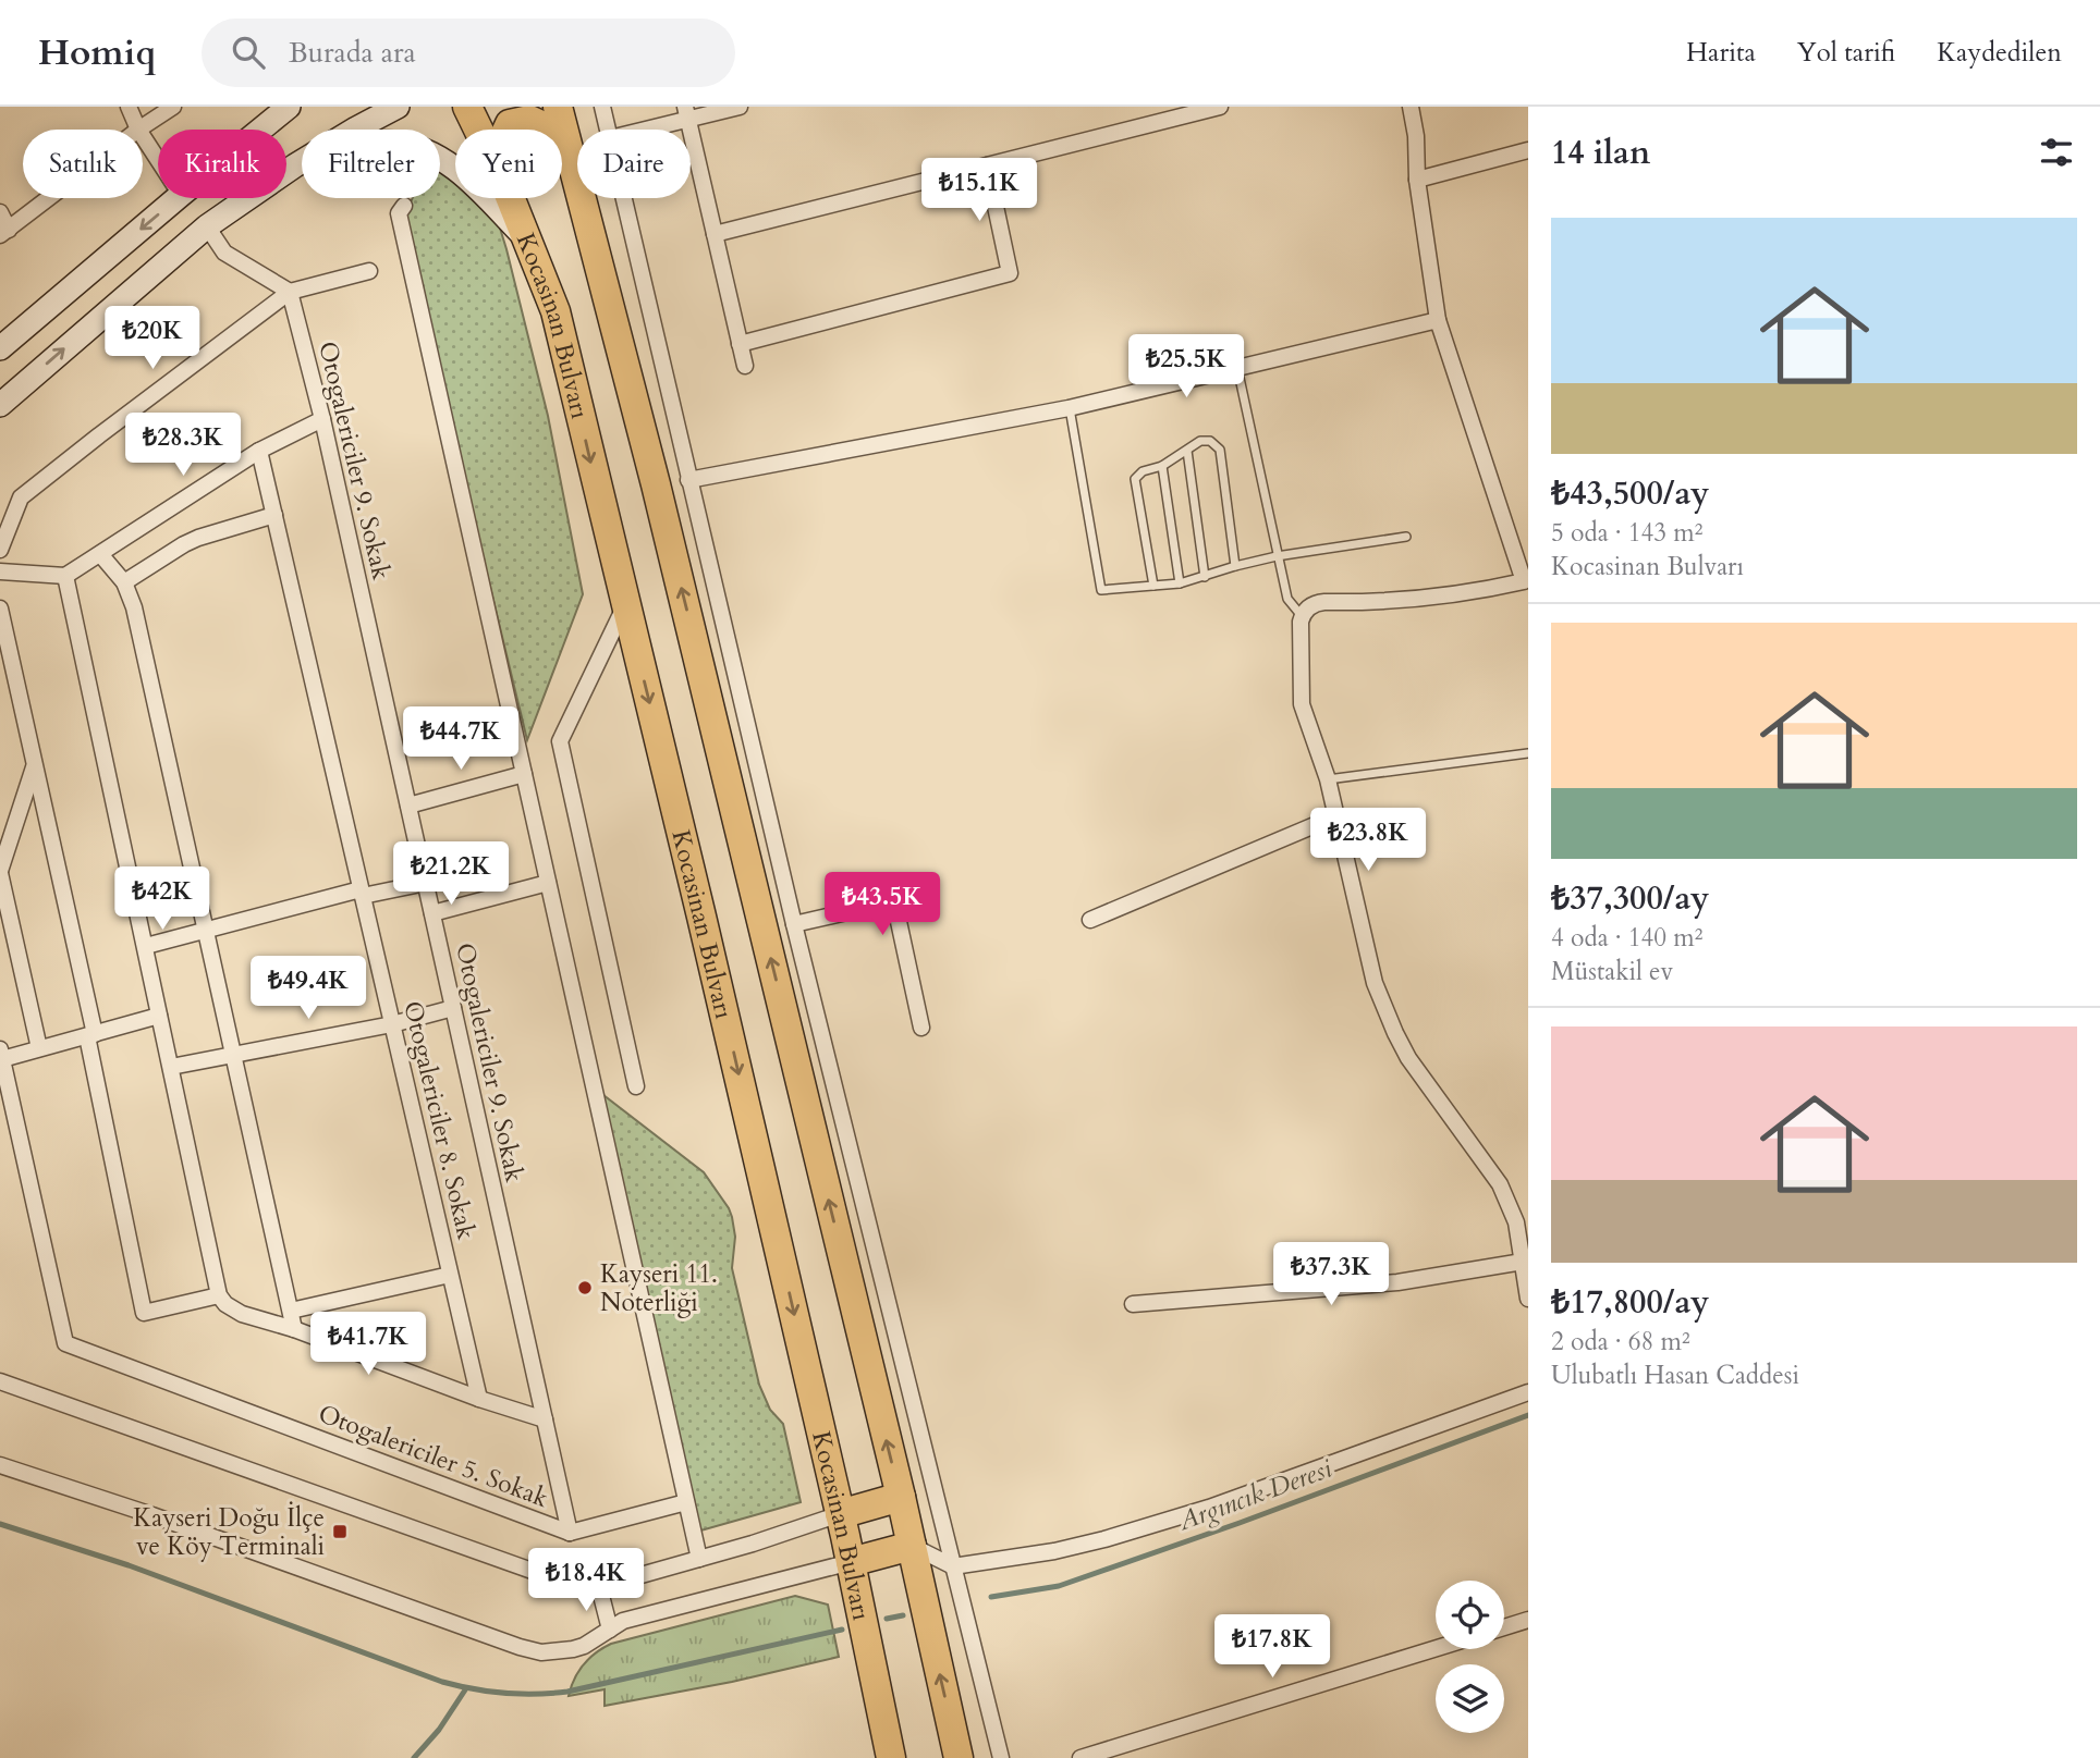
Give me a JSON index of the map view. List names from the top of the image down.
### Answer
{
  "streets": {
    "highway": ["Kocasinan Bulvarı"],
    "street": ["Otogalericiler 9. Sokak", "Otogalericiler 8. Sokak", "Otogalericiler 5. Sokak"]
  },
  "crossings": [
    ["Otogalericiler 9. Sokak", "Otogalericiler 5. Sokak"]
  ],
  "water": ["Argıncık Deresi"],
  "places": {
    "other": ["Kayseri 11. Noterliği"],
    "transit": ["Kayseri Doğu İlçe ve Köy Terminali"]
  },
  "page": {
    "header": "Homiq",
    "search": "Burada ara",
    "nav": ["Harita", "Yol tarifi", "Kaydedilen"],
    "heading": "14 ilan",
    "chip": [
      "Satılık",
      "Kiralık",
      "Filtreler",
      "Yeni",
      "Daire"
    ],
    "price": [
      "₺15.1K",
      "₺20K",
      "₺25.5K",
      "₺28.3K",
      "₺44.7K",
      "₺23.8K",
      "₺21.2K",
      "₺42K",
      "₺43.5K",
      "₺49.4K",
      "₺37.3K",
      "₺41.7K",
      "₺18.4K",
      "₺17.8K"
    ],
    "list": [
      {
        "name": "₺43,500/ay",
        "note": "5 oda · 143 m² · Kocasinan Bulvarı"
      },
      {
        "name": "₺37,300/ay",
        "note": "4 oda · 140 m² · Müstakil ev"
      },
      {
        "name": "₺17,800/ay",
        "note": "2 oda · 68 m² · Ulubatlı Hasan Caddesi"
      }
    ]
  }
}
